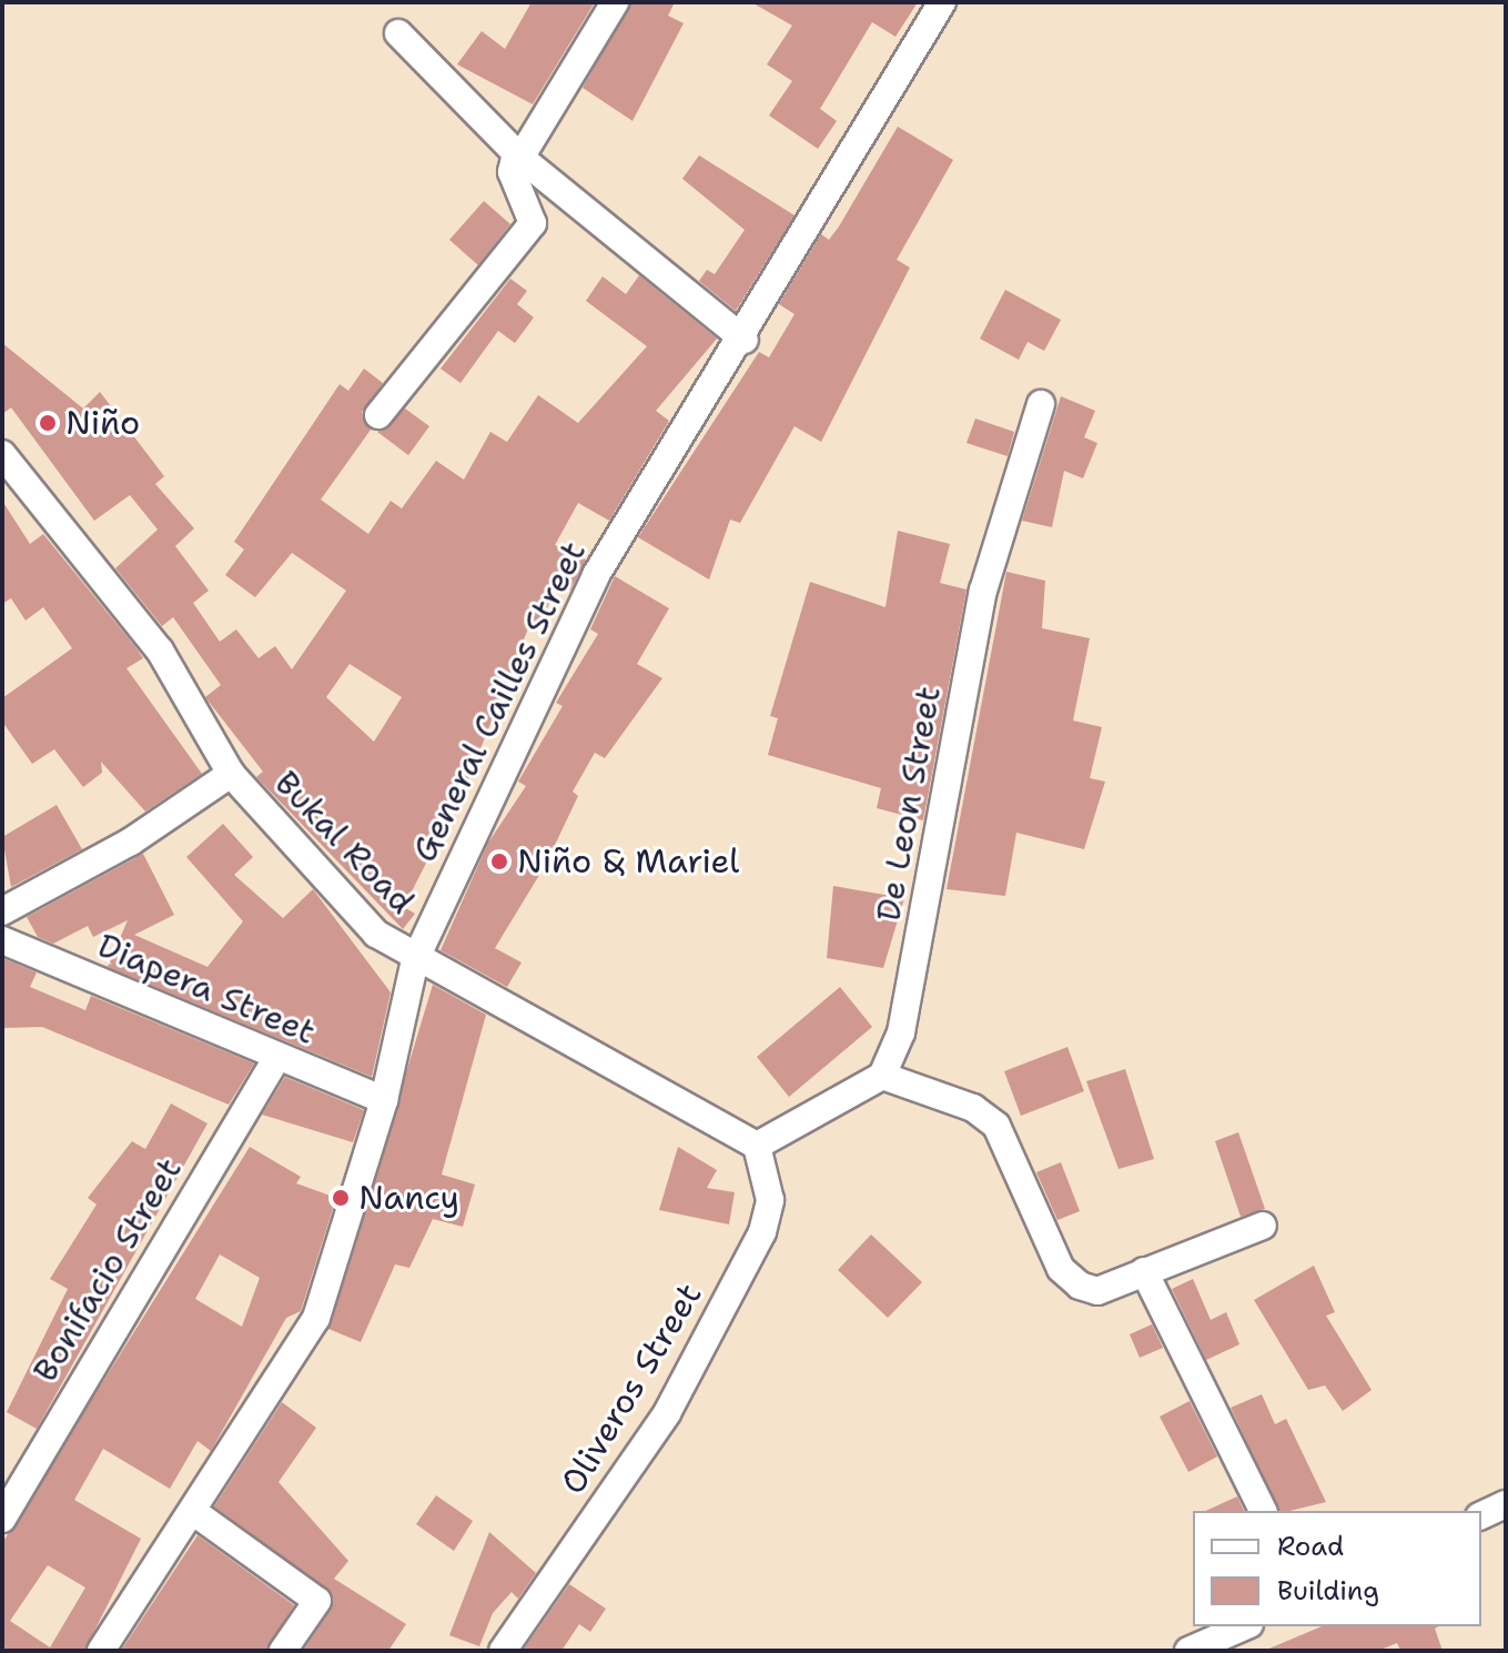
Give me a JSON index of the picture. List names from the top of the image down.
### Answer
{
  "streets": {
    "street": [
      "General Cailles Street",
      "De Leon Street",
      "Bukal Road",
      "Diapera Street",
      "Bonifacio Street",
      "Oliveros Street"
    ]
  },
  "crossings": [
    ["General Cailles Street", "Bukal Road"],
    ["General Cailles Street", "Diapera Street"],
    ["Bukal Road", "Oliveros Street"],
    ["Diapera Street", "Bonifacio Street"]
  ],
  "places": ["Niño", "Niño & Mariel", "Nancy"],
  "legend": ["Road", "Building"]
}
